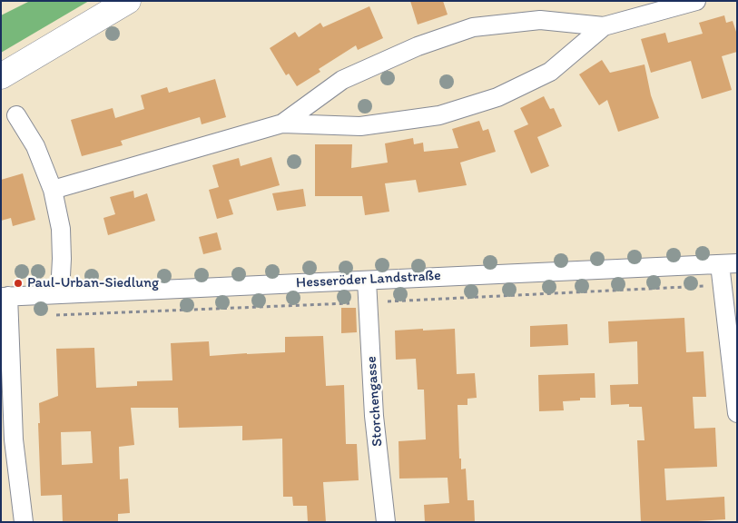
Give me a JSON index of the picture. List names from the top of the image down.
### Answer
{
  "streets": {
    "street": ["Hesseröder Landstraße", "Storchengasse"]
  },
  "crossings": [
    ["Hesseröder Landstraße", "Storchengasse"]
  ],
  "places": ["Paul-Urban-Siedlung"]
}
